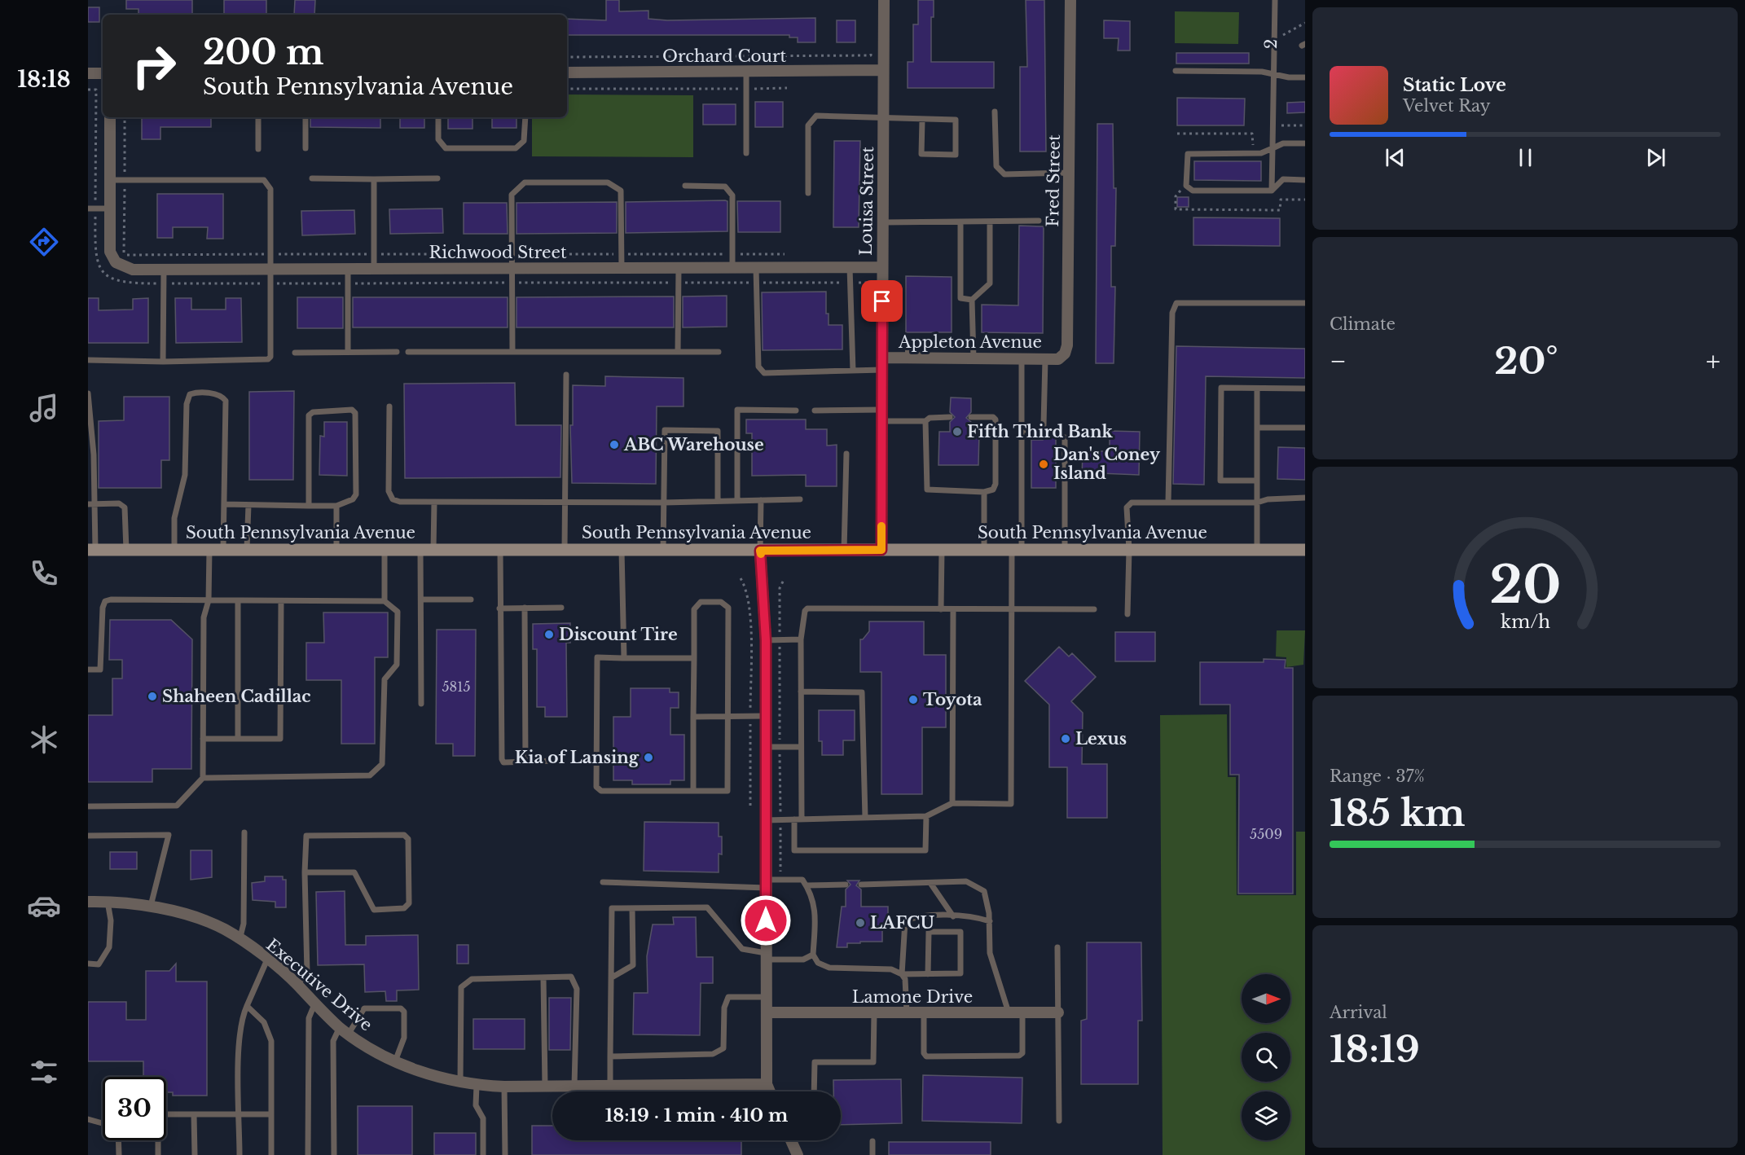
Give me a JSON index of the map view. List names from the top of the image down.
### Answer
{
  "streets": {
    "main road": ["South Pennsylvania Avenue"],
    "street": [
      "Orchard Court",
      "Fred Street",
      "Louisa Street",
      "Richwood Street",
      "Appleton Avenue",
      "Executive Drive",
      "Lamone Drive"
    ],
    "path": ["2"]
  },
  "crossings": [
    ["Orchard Court", "Louisa Street"],
    ["Fred Street", "Appleton Avenue"],
    ["Louisa Street", "Richwood Street"],
    ["Louisa Street", "Appleton Avenue"],
    ["Louisa Street", "South Pennsylvania Avenue"]
  ],
  "places": [
    "Fifth Third Bank",
    "ABC Warehouse",
    "Dan's Coney Island",
    "Discount Tire",
    "Shaheen Cadillac",
    "Toyota",
    "Lexus",
    "Kia of Lansing",
    "LAFCU"
  ],
  "house_numbers": ["5815", "5509"],
  "north": "right",
  "page": {
    "tabs": "18:18",
    "turn": ["200 m", "South Pennsylvania Avenue"],
    "song": ["Static Love", "Velvet Ray"],
    "tile": [
      "Climate",
      ["Range · 37%", "185 km"],
      ["Arrival", "18:19"]
    ],
    "heat": ["−", "20°", "+"],
    "limit": "30",
    "trip": "18:19 · 1 min · 410 m",
    "gauge": ["20", "km/h"]
  }
}
